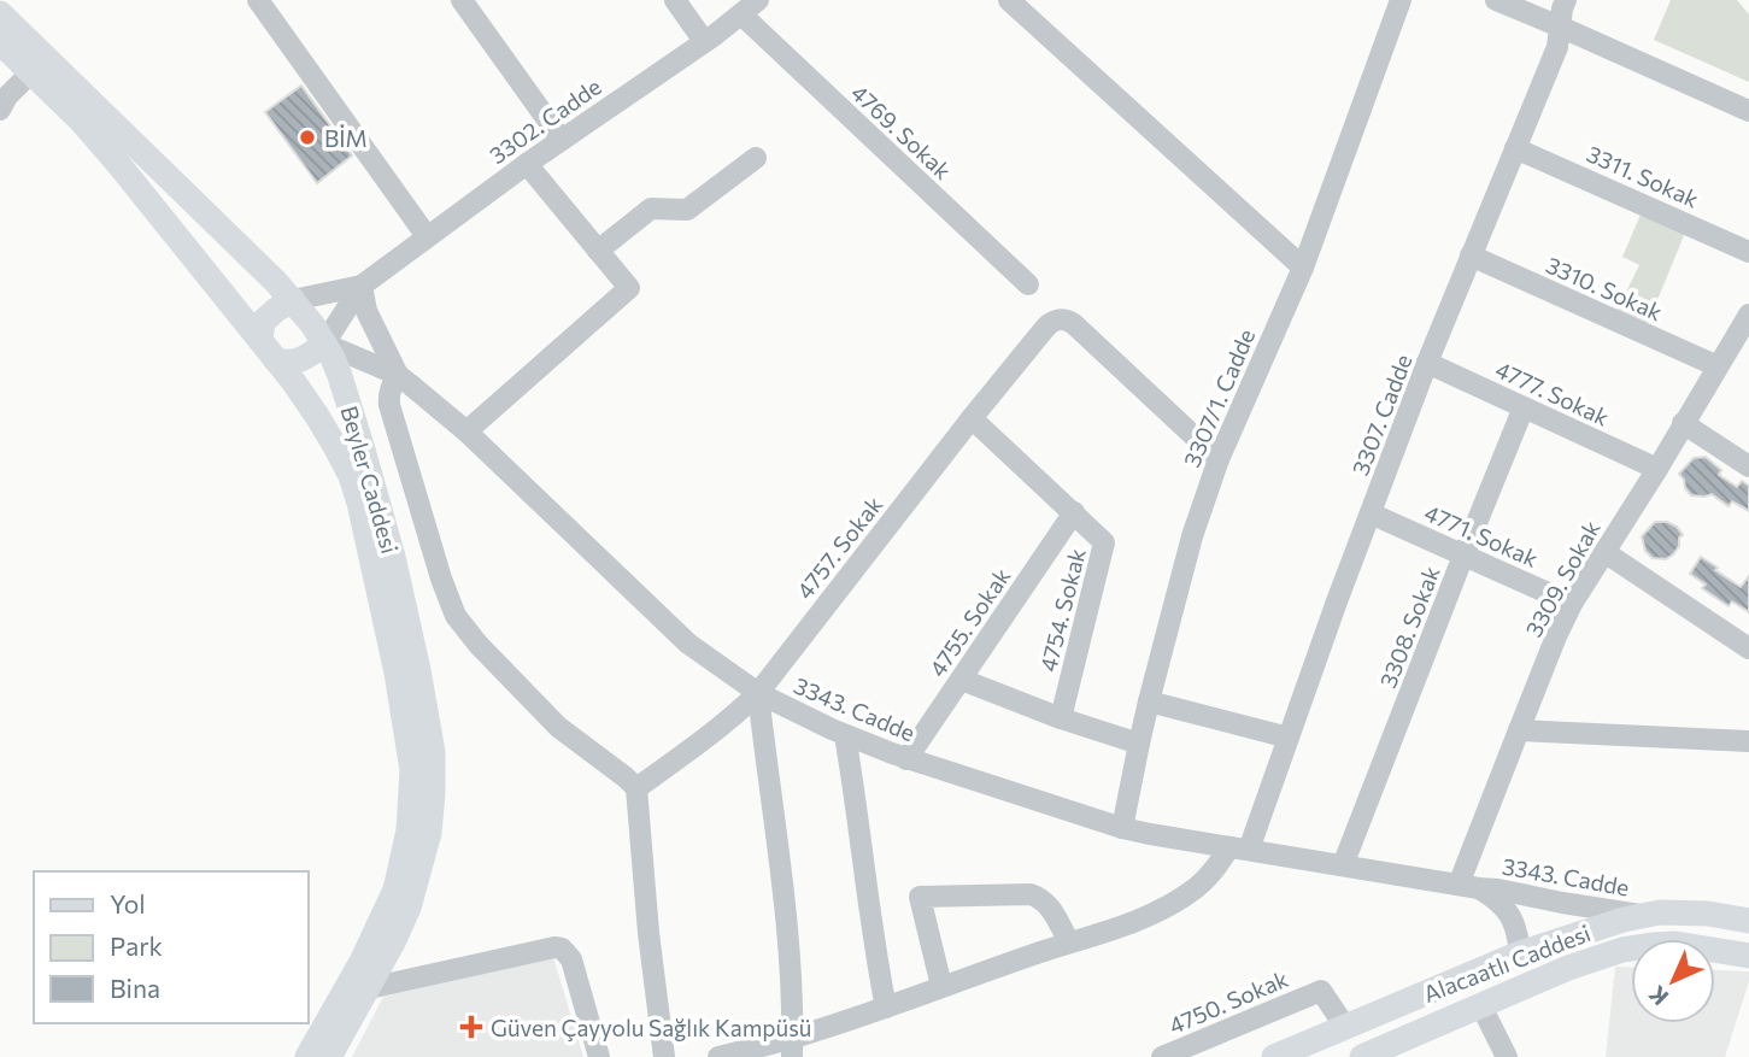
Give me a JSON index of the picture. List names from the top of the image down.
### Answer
{
  "streets": {
    "main road": ["Beyler Caddesi", "Alacaatlı Caddesi"],
    "street": [
      "3302. Cadde",
      "4769. Sokak",
      "3311. Sokak",
      "3310. Sokak",
      "4777. Sokak",
      "3307/1. Cadde",
      "3307. Cadde",
      "4771. Sokak",
      "4757. Sokak",
      "3309. Sokak",
      "4754. Sokak",
      "4755. Sokak",
      "3308. Sokak",
      "3343. Cadde",
      "4750. Sokak"
    ]
  },
  "crossings": [
    ["3302. Cadde", "4769. Sokak"],
    ["3302. Cadde", "Beyler Caddesi"],
    ["3302. Cadde", "3343. Cadde"],
    ["3311. Sokak", "3307. Cadde"],
    ["3310. Sokak", "3307. Cadde"],
    ["3310. Sokak", "3309. Sokak"],
    ["4777. Sokak", "3307. Cadde"],
    ["4777. Sokak", "3309. Sokak"],
    ["4777. Sokak", "3308. Sokak"],
    ["3307/1. Cadde", "4757. Sokak"],
    ["3307/1. Cadde", "3343. Cadde"],
    ["3307. Cadde", "4771. Sokak"],
    ["3307. Cadde", "3343. Cadde"],
    ["Beyler Caddesi", "3343. Cadde"],
    ["4771. Sokak", "3309. Sokak"],
    ["4771. Sokak", "3308. Sokak"],
    ["4757. Sokak", "4754. Sokak"],
    ["4757. Sokak", "3343. Cadde"],
    ["3309. Sokak", "3343. Cadde"],
    ["4754. Sokak", "4755. Sokak"],
    ["4755. Sokak", "3343. Cadde"],
    ["3308. Sokak", "3343. Cadde"],
    ["3343. Cadde", "Alacaatlı Caddesi"],
    ["Alacaatlı Caddesi", "4750. Sokak"]
  ],
  "places": {
    "other": ["BİM"],
    "health": ["Güven Çayyolu Sağlık Kampüsü"]
  },
  "legend": ["Yol", "Park", "Bina"],
  "north": "bottom left"
}
